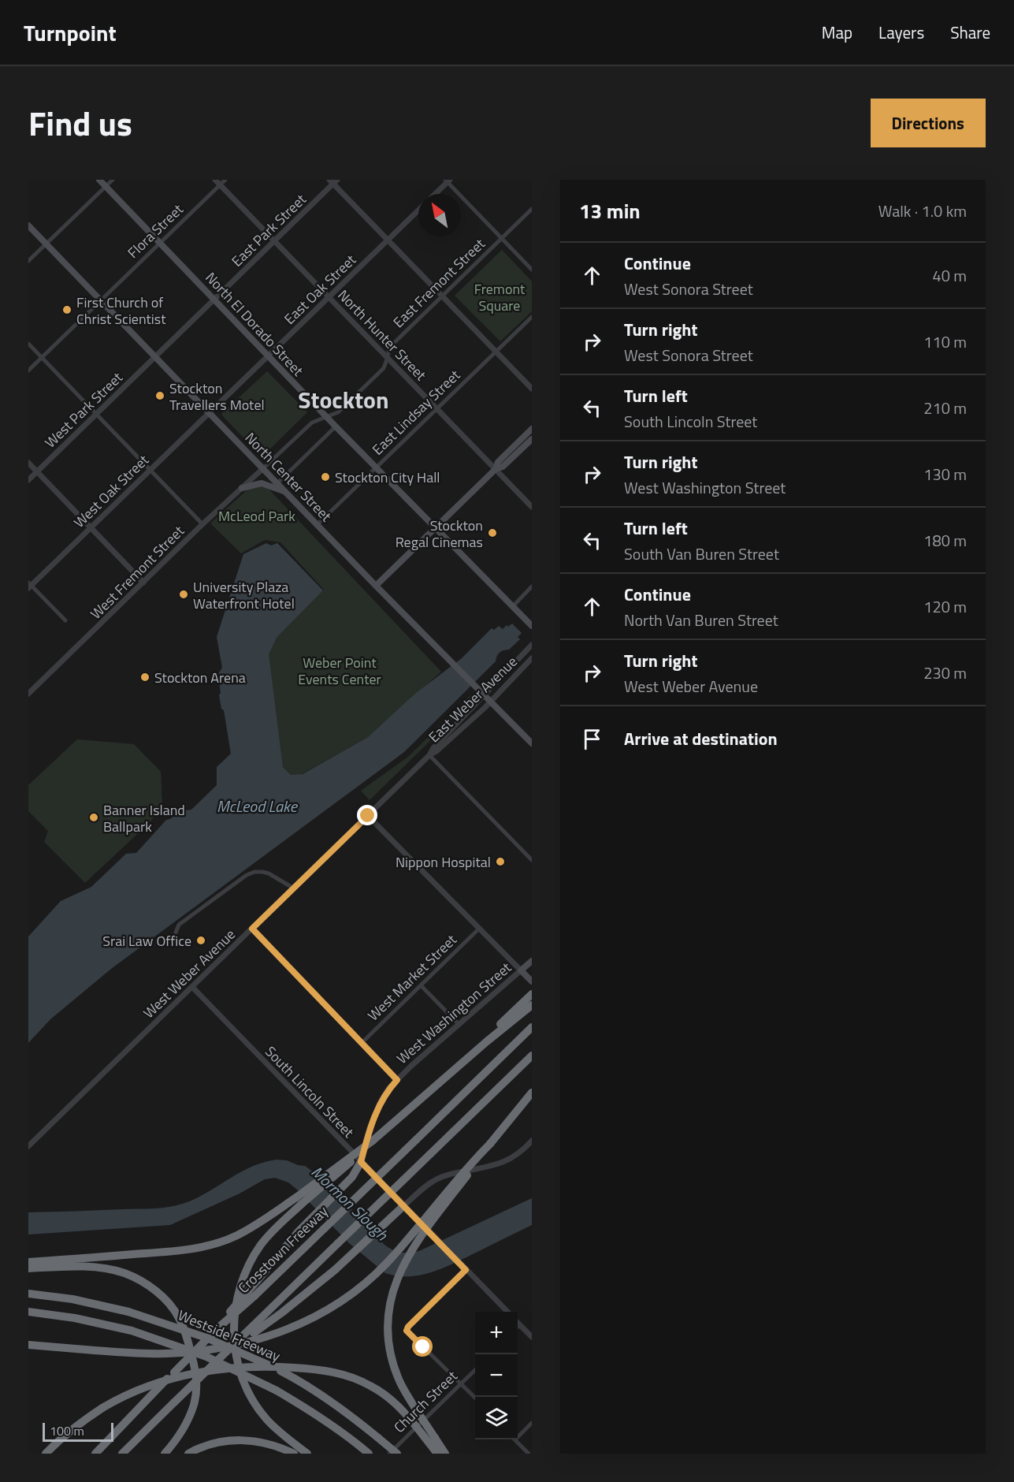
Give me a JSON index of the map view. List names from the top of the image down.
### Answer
{
  "streets": {
    "highway": ["Crosstown Freeway", "Westside Freeway"],
    "main road": ["North El Dorado Street", "North Center Street", "West Washington Street"],
    "street": [
      "East Park Street",
      "Flora Street",
      "East Fremont Street",
      "East Oak Street",
      "North Hunter Street",
      "West Park Street",
      "East Lindsay Street",
      "West Oak Street",
      "West Fremont Street",
      "East Weber Avenue",
      "West Weber Avenue",
      "West Market Street",
      "South Lincoln Street",
      "Church Street"
    ]
  },
  "crossings": [
    ["East Park Street", "North El Dorado Street"],
    ["East Park Street", "North Hunter Street"],
    ["East Park Street", "West Park Street"],
    ["East Park Street", "North Center Street"],
    ["Flora Street", "North El Dorado Street"],
    ["Flora Street", "North Hunter Street"],
    ["Flora Street", "North Center Street"],
    ["East Fremont Street", "North El Dorado Street"],
    ["East Fremont Street", "North Hunter Street"],
    ["East Fremont Street", "North Center Street"],
    ["East Fremont Street", "West Fremont Street"],
    ["East Oak Street", "North El Dorado Street"],
    ["East Oak Street", "North Hunter Street"],
    ["East Oak Street", "North Center Street"],
    ["East Oak Street", "West Oak Street"],
    ["North El Dorado Street", "East Lindsay Street"],
    ["North Hunter Street", "East Lindsay Street"],
    ["West Park Street", "North Center Street"],
    ["East Lindsay Street", "North Center Street"],
    ["North Center Street", "West Oak Street"],
    ["North Center Street", "West Fremont Street"],
    ["North Center Street", "East Weber Avenue"],
    ["North Center Street", "West Weber Avenue"],
    ["East Weber Avenue", "West Weber Avenue"],
    ["West Weber Avenue", "South Lincoln Street"],
    ["West Washington Street", "South Lincoln Street"]
  ],
  "districts": ["Stockton"],
  "water": ["McLeod Lake", "Mormon Slough"],
  "parks": ["Fremont Square", "McLeod Park", "Weber Point Events Center"],
  "places": [
    "First Church of Christ Scientist",
    "Stockton Travellers Motel",
    "Stockton City Hall",
    "Stockton Regal Cinemas",
    "University Plaza Waterfront Hotel",
    "Stockton Arena",
    "Banner Island Ballpark",
    "Nippon Hospital",
    "Srai Law Office"
  ],
  "scale_bar": "100 m",
  "north": "top left",
  "page": {
    "header": "Turnpoint",
    "nav": ["Map", "Layers", "Share"],
    "title": "Find us",
    "buttons": "Directions",
    "heading": ["13 min", "Walk · 1.0 km"],
    "list": [
      ["Continue", "West Sonora Street", "40 m"],
      ["Turn right", "West Sonora Street", "110 m"],
      ["Turn left", "South Lincoln Street", "210 m"],
      ["Turn right", "West Washington Street", "130 m"],
      ["Turn left", "South Van Buren Street", "180 m"],
      ["Continue", "North Van Buren Street", "120 m"],
      ["Turn right", "West Weber Avenue", "230 m"],
      "Arrive at destination"
    ],
    "map_buttons": ["+", "−"],
    "scale": "100 m"
  }
}
